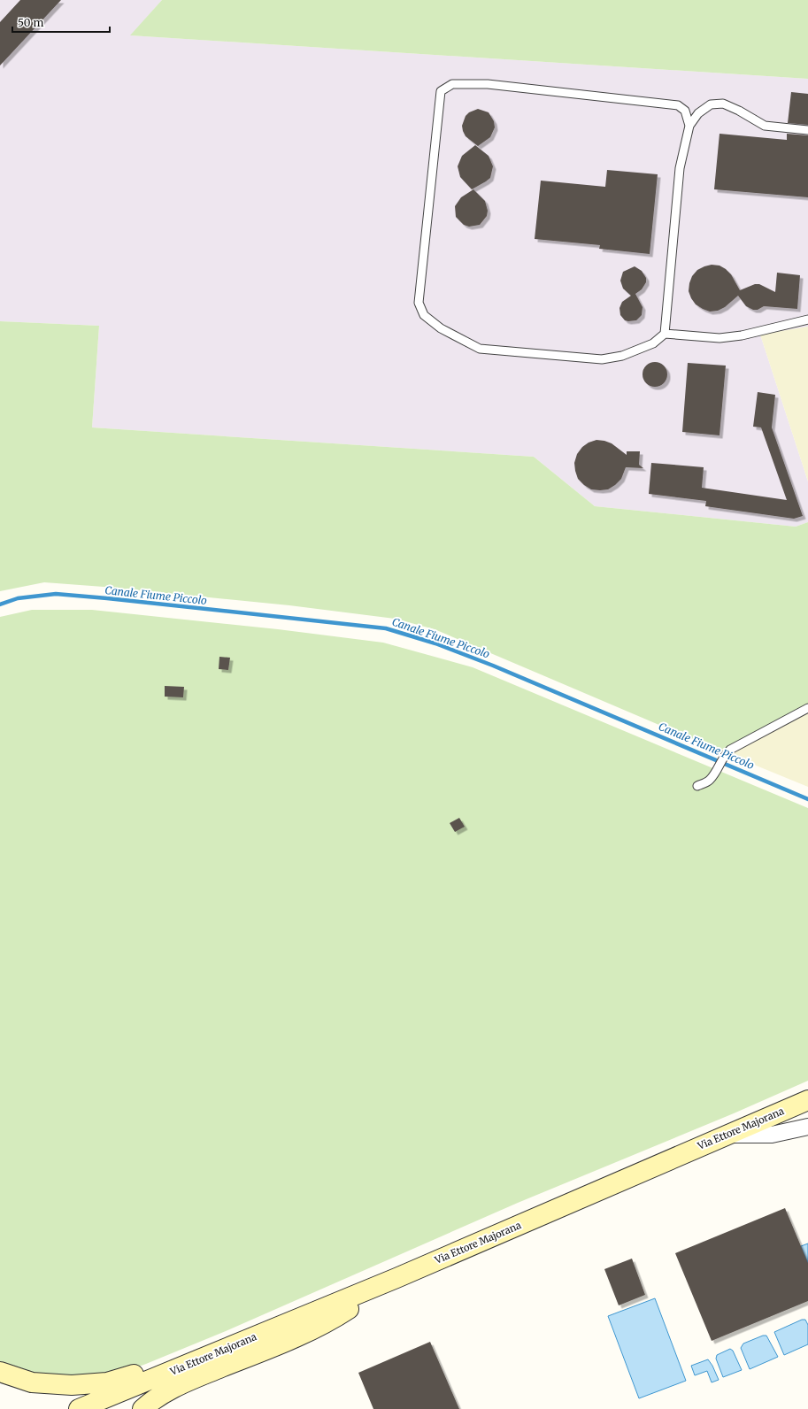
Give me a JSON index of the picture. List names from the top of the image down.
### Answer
{
  "streets": {
    "main road": ["Via Ettore Majorana"]
  },
  "water": ["Canale Fiume Piccolo"],
  "scale_bar": "50 m"
}
